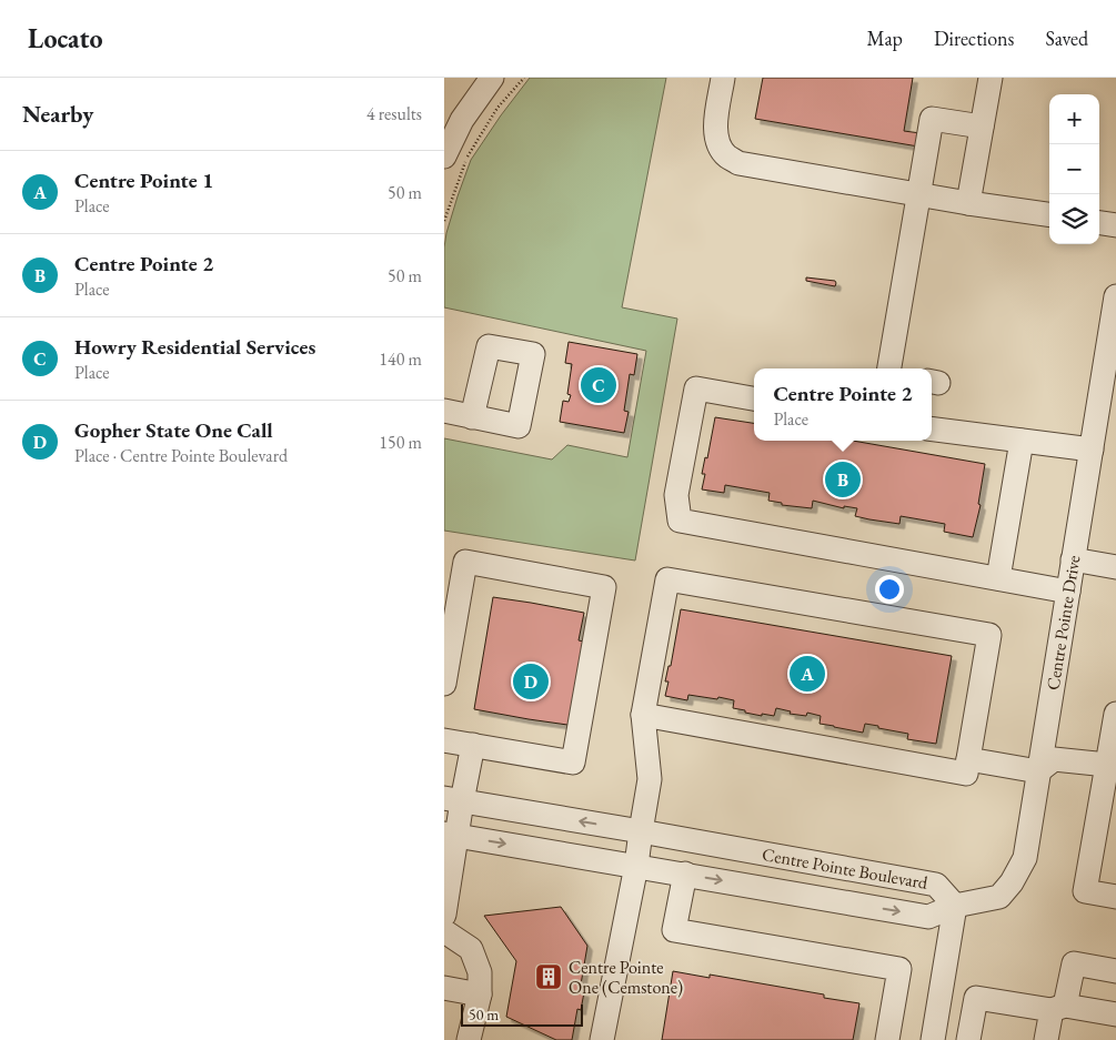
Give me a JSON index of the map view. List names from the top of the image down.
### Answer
{
  "streets": {
    "street": ["Centre Pointe Drive", "Centre Pointe Boulevard"]
  },
  "crossings": [
    ["Centre Pointe Drive", "Centre Pointe Boulevard"]
  ],
  "places": {
    "building": ["Centre Pointe One (Cemstone)"]
  },
  "scale_bar": "50 m",
  "page": {
    "header": "Locato",
    "nav": ["Map", "Directions", "Saved"],
    "heading": ["Nearby", "4 results"],
    "map_buttons": ["+", "−"],
    "list": [
      {
        "mark": "A",
        "name": "Centre Pointe 1",
        "note": "Place",
        "value": "50 m"
      },
      {
        "mark": "B",
        "name": "Centre Pointe 2",
        "note": "Place",
        "value": "50 m"
      },
      {
        "mark": "C",
        "name": "Howry Residential Services",
        "note": "Place",
        "value": "140 m"
      },
      {
        "mark": "D",
        "name": "Gopher State One Call",
        "note": "Place · Centre Pointe Boulevard",
        "value": "150 m"
      }
    ],
    "pins": [
      "C",
      "B",
      "A",
      "D"
    ],
    "popup": ["Centre Pointe 2", "Place"],
    "scale": "50 m"
  }
}
